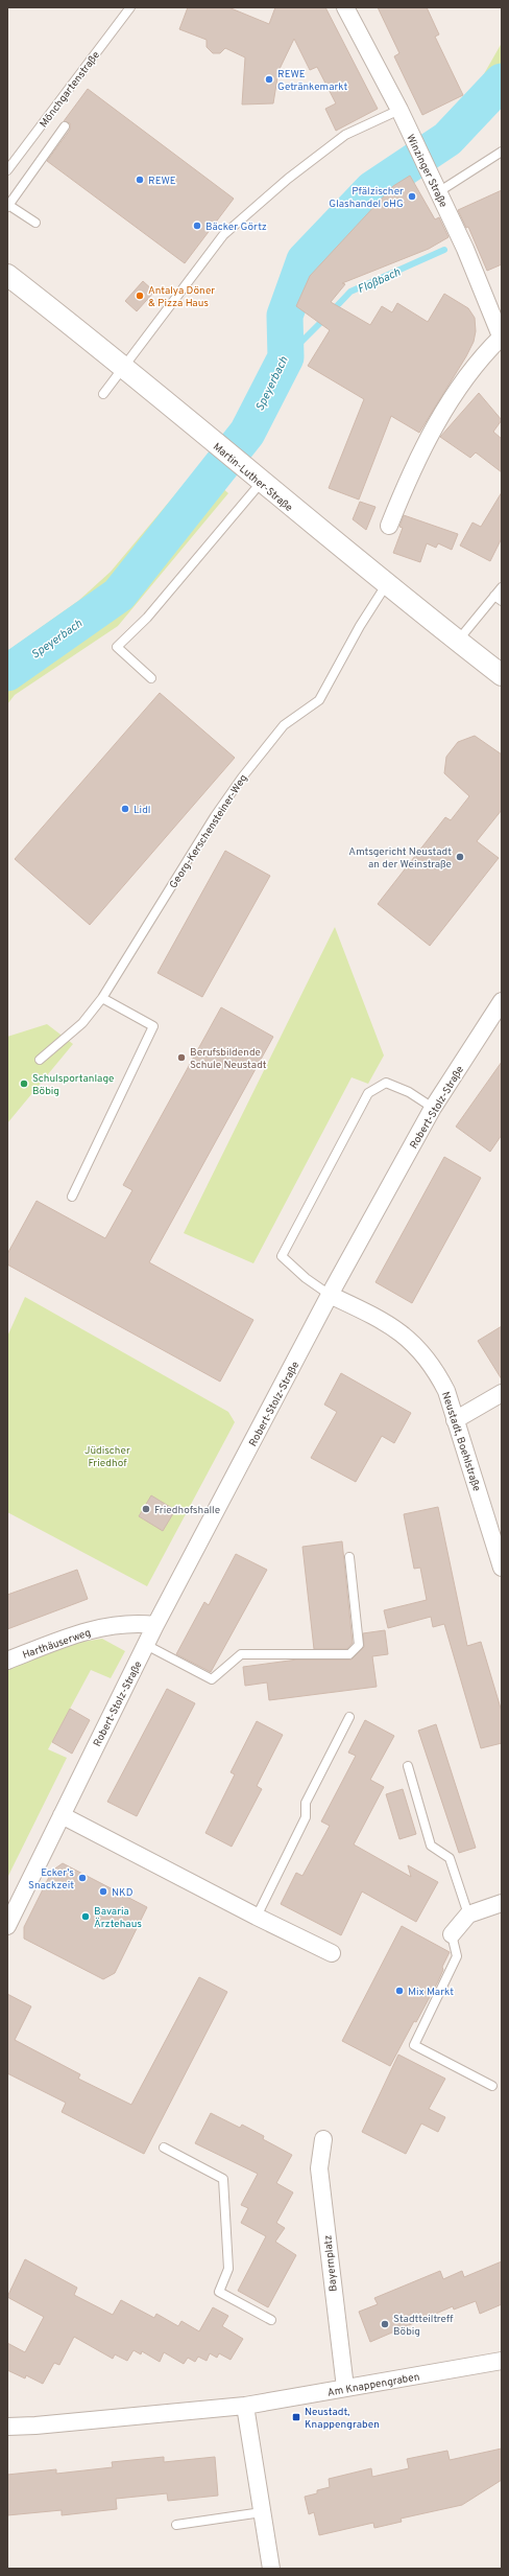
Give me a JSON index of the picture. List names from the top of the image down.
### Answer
{
  "streets": {
    "street": [
      "Winzinger Straße",
      "Martin-Luther-Straße",
      "Robert-Stolz-Straße",
      "Neustadt, Boehlstraße",
      "Harthäuserweg",
      "Bayernplatz",
      "Am Knappengraben"
    ],
    "lane": ["Mönchgartenstraße", "Georg-Kerschensteiner-Weg"]
  },
  "crossings": [
    ["Martin-Luther-Straße", "Georg-Kerschensteiner-Weg"],
    ["Robert-Stolz-Straße", "Neustadt, Boehlstraße"],
    ["Robert-Stolz-Straße", "Harthäuserweg"],
    ["Bayernplatz", "Am Knappengraben"]
  ],
  "water": ["Floßbach", "Speyerbach"],
  "parks": ["Jüdischer Friedhof"],
  "places": {
    "other": [
      "REWE Getränkemarkt",
      "REWE",
      "Pfälzischer Glashandel oHG",
      "Bäcker Görtz",
      "Antalya Döner & Pizza Haus",
      "Lidl",
      "Amtsgericht Neustadt an der Weinstraße",
      "Berufsbildende Schule Neustadt",
      "Schulsportanlage Böbig",
      "Friedhofshalle",
      "Ecker's Snackzeit",
      "NKD",
      "Bavaria Ärztehaus",
      "Mix Markt",
      "Stadtteiltreff Böbig"
    ],
    "transit": ["Neustadt, Knappengraben"]
  }
}
